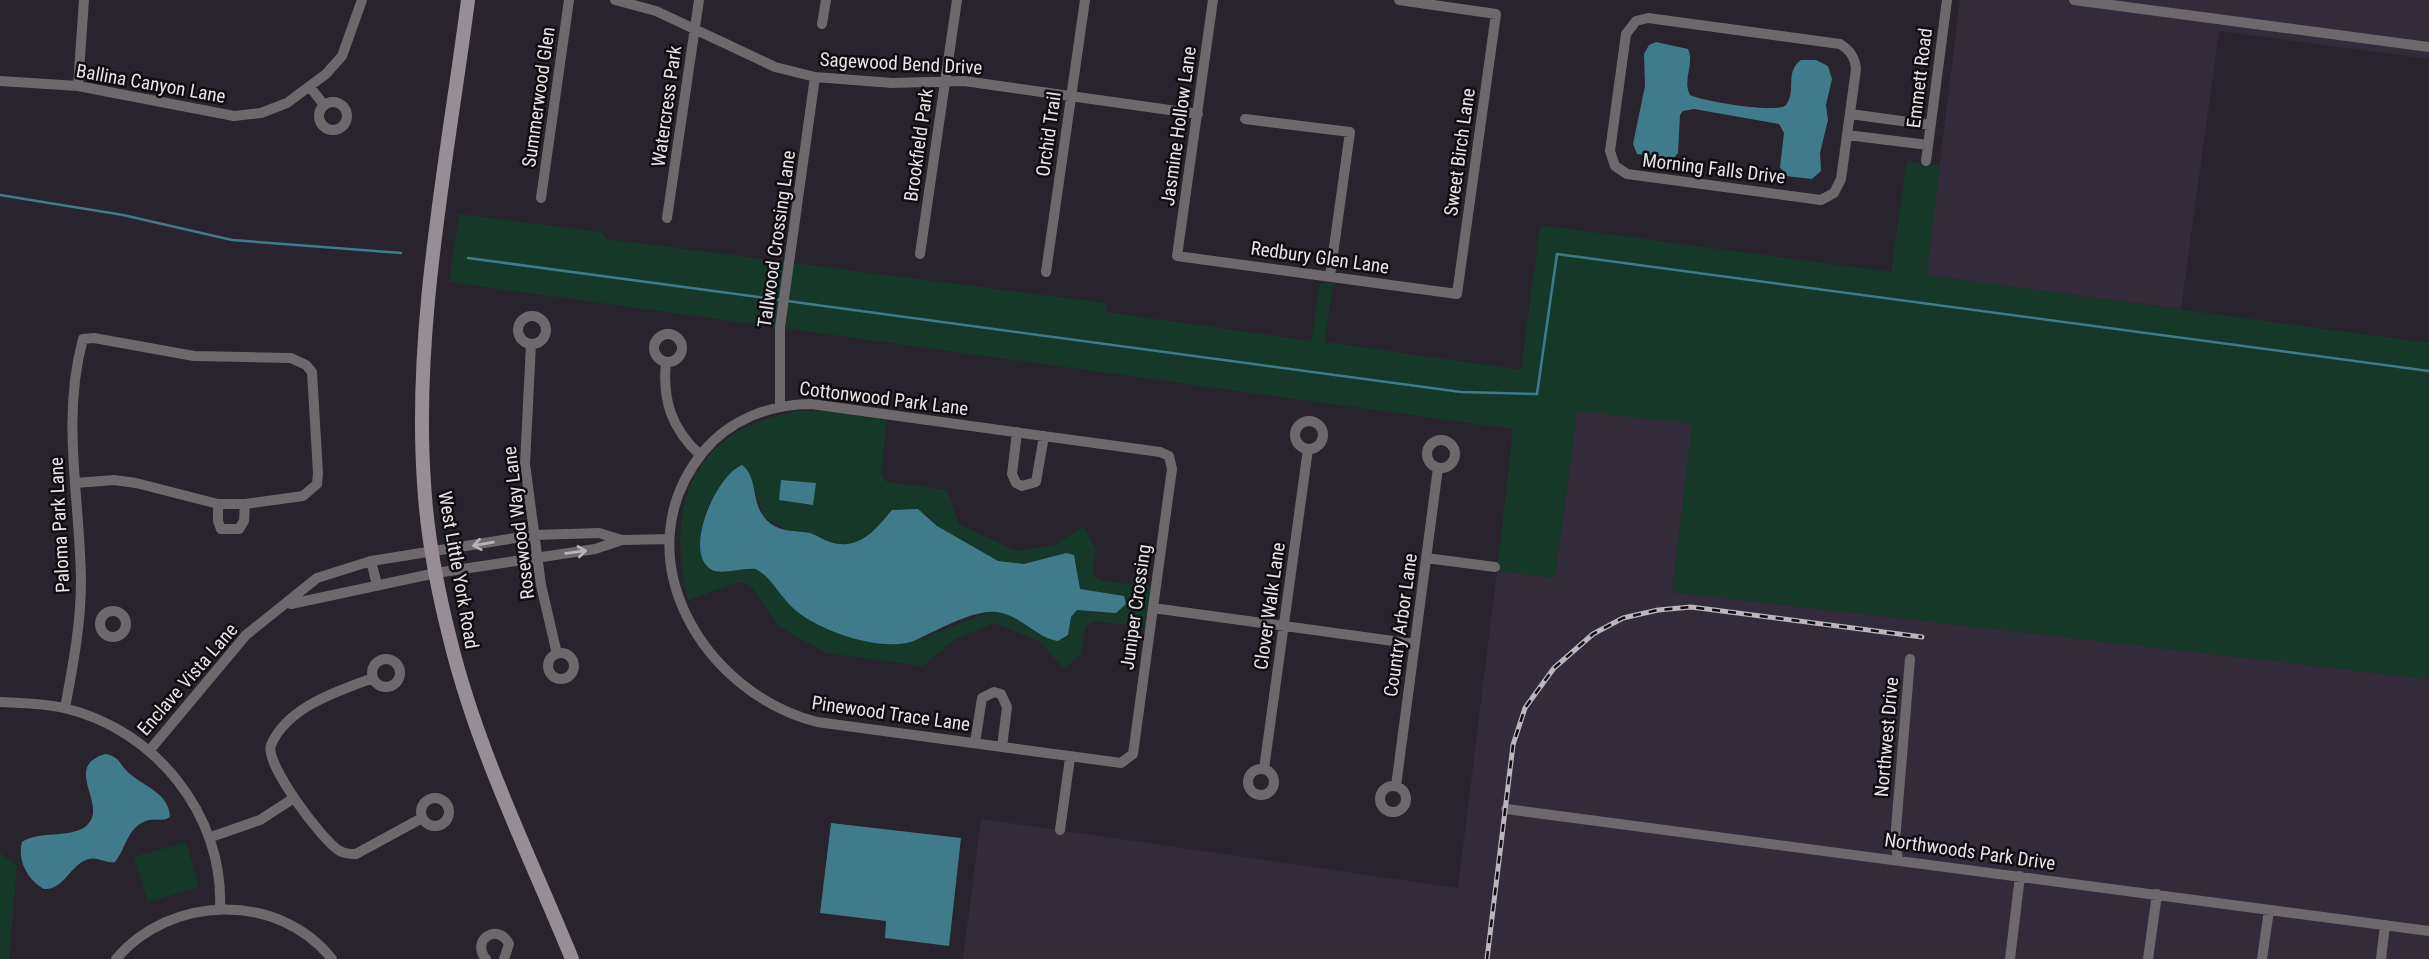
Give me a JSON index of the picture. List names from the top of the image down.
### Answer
{
  "streets": {
    "main road": ["West Little York Road"],
    "street": [
      "Sagewood Bend Drive",
      "Emmett Road",
      "Ballina Canyon Lane",
      "Summerwood Glen",
      "Watercress Park",
      "Jasmine Hollow Lane",
      "Orchid Trail",
      "Brookfield Park",
      "Sweet Birch Lane",
      "Morning Falls Drive",
      "Tallwood Crossing Lane",
      "Redbury Glen Lane",
      "Cottonwood Park Lane",
      "Rosewood Way Lane",
      "Paloma Park Lane",
      "Clover Walk Lane",
      "Juniper Crossing",
      "Country Arbor Lane",
      "Enclave Vista Lane",
      "Pinewood Trace Lane",
      "Northwest Drive",
      "Northwoods Park Drive"
    ]
  },
  "crossings": [
    ["Sagewood Bend Drive", "Watercress Park"],
    ["Sagewood Bend Drive", "Jasmine Hollow Lane"],
    ["Sagewood Bend Drive", "Orchid Trail"],
    ["Sagewood Bend Drive", "Brookfield Park"],
    ["Sagewood Bend Drive", "Tallwood Crossing Lane"],
    ["Jasmine Hollow Lane", "Redbury Glen Lane"],
    ["Sweet Birch Lane", "Redbury Glen Lane"],
    ["Tallwood Crossing Lane", "Cottonwood Park Lane"],
    ["Cottonwood Park Lane", "Juniper Crossing"],
    ["Cottonwood Park Lane", "Pinewood Trace Lane"],
    ["Rosewood Way Lane", "Enclave Vista Lane"],
    ["West Little York Road", "Enclave Vista Lane"],
    ["Juniper Crossing", "Pinewood Trace Lane"],
    ["Northwest Drive", "Northwoods Park Drive"]
  ]
}
